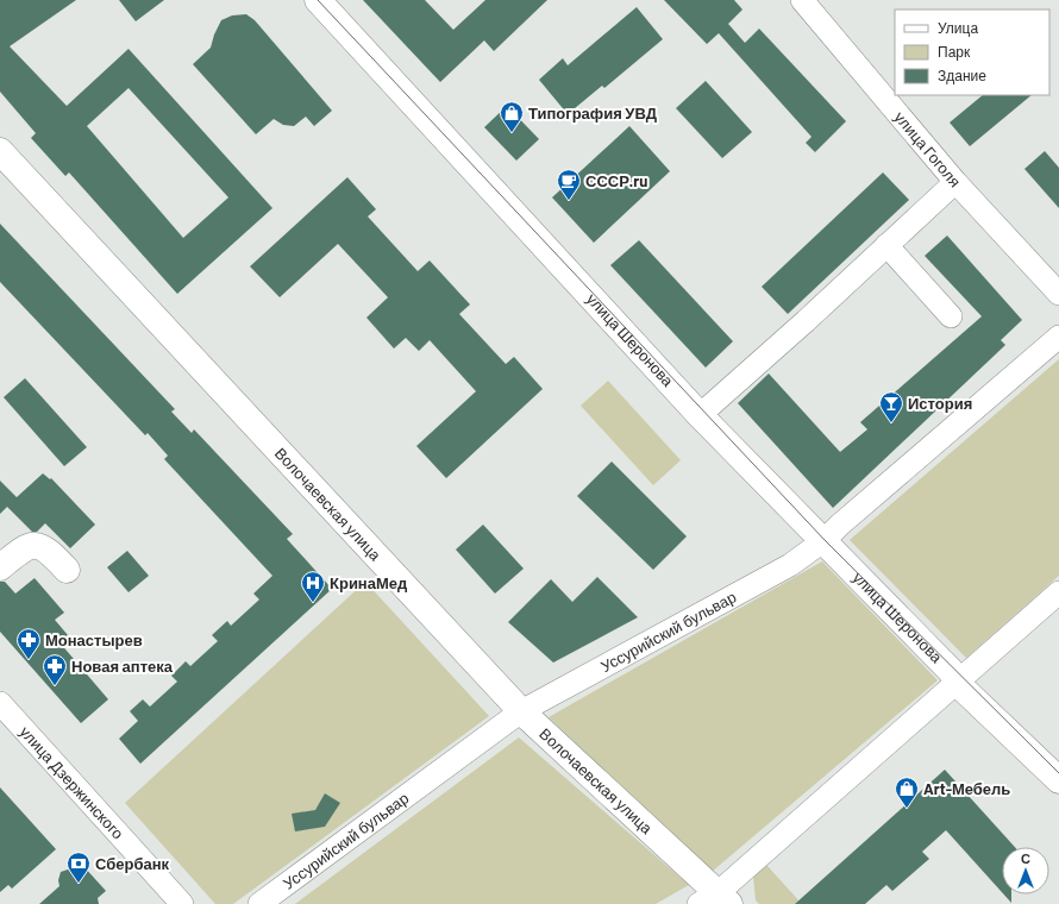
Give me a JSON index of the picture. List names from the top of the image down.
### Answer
{
  "streets": {
    "main road": ["улица Шеронова", "Волочаевская улица"],
    "street": ["улица Гоголя", "Уссурийский бульвар", "улица Дзержинского"]
  },
  "crossings": [
    ["улица Шеронова", "Уссурийский бульвар"],
    ["Волочаевская улица", "Уссурийский бульвар"]
  ],
  "places": {
    "shop": ["Типография УВД", "Art-Мебель"],
    "cafe": ["СССР.ru"],
    "bar": ["История"],
    "hospital": ["КринаМед"],
    "pharmacy": ["Монастырев", "Новая аптека"],
    "bank": ["Сбербанк"]
  },
  "legend": ["Улица", "Парк", "Здание"],
  "north": "top"
}
